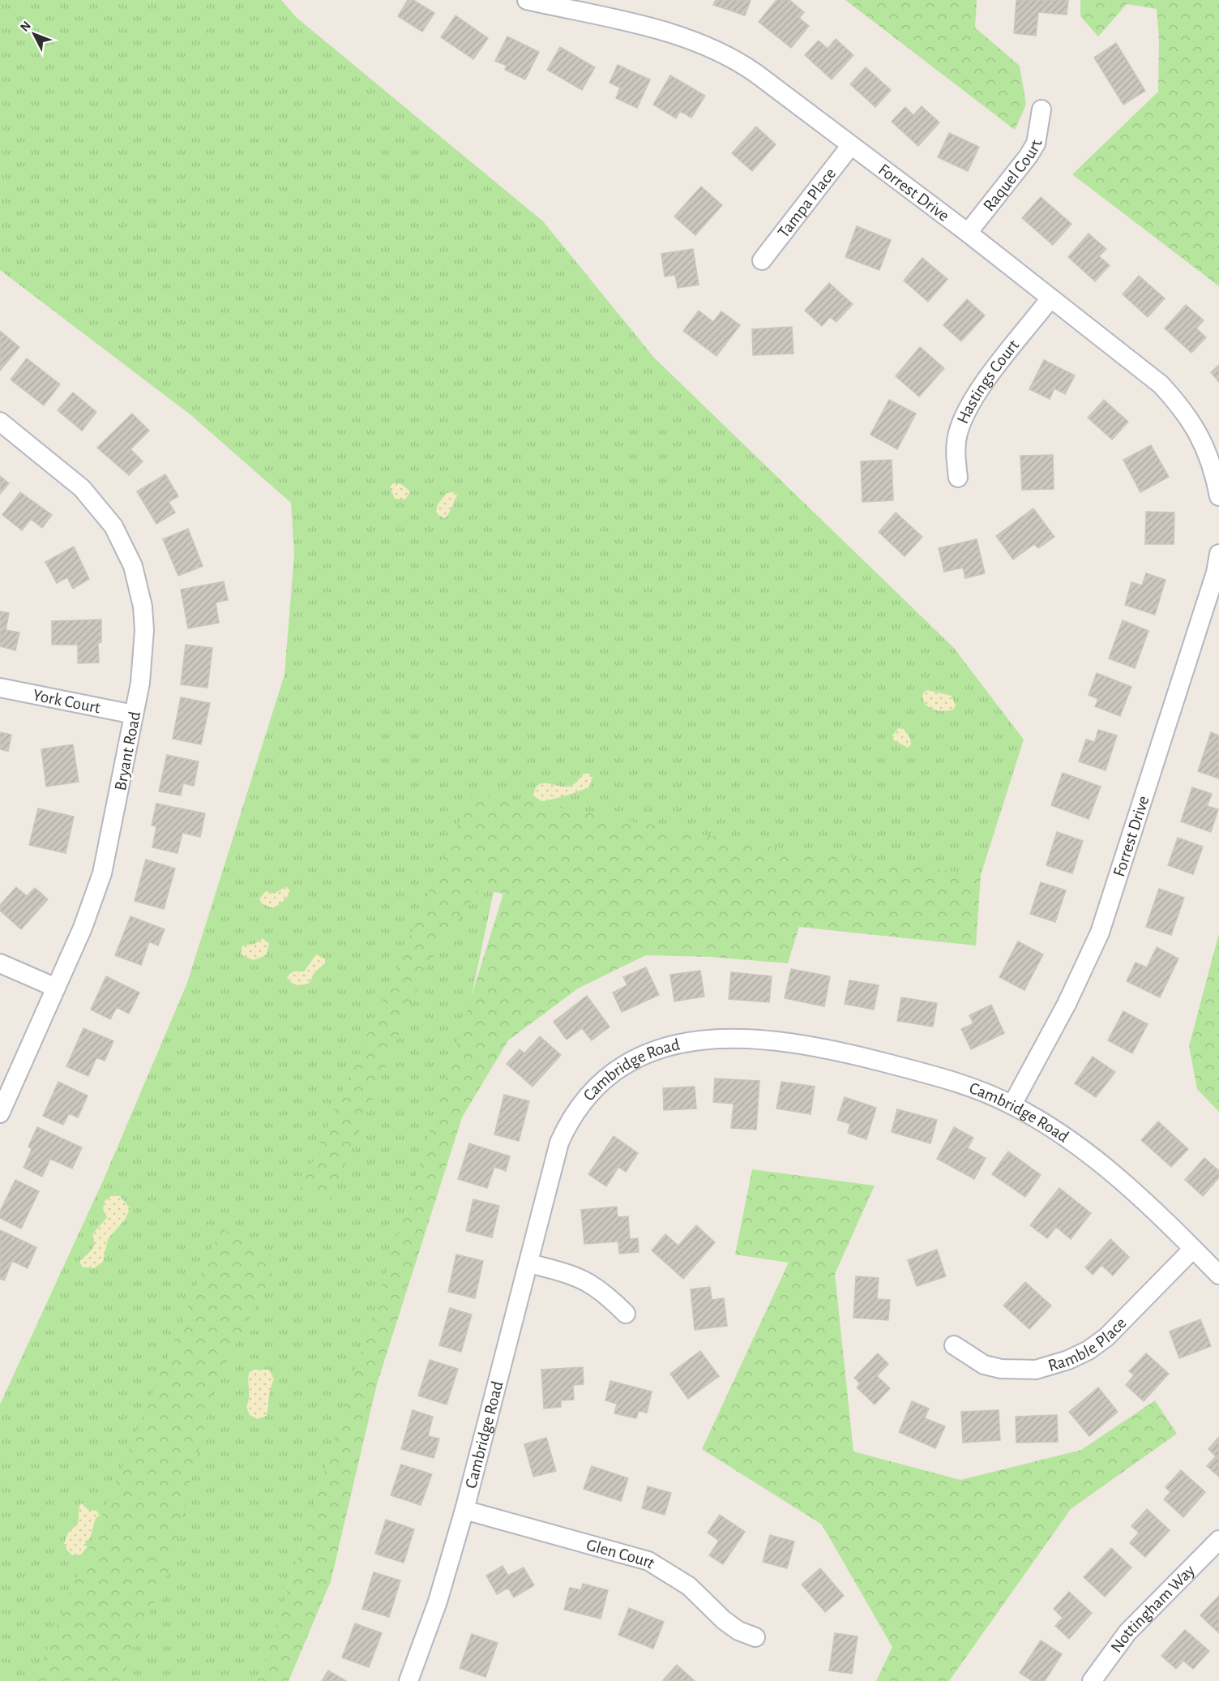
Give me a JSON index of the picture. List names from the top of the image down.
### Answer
{
  "streets": {
    "street": [
      "Raquel Court",
      "Forrest Drive",
      "Tampa Place",
      "Hastings Court",
      "York Court",
      "Bryant Road",
      "Cambridge Road",
      "Ramble Place",
      "Glen Court",
      "Nottingham Way"
    ]
  },
  "crossings": [
    ["Raquel Court", "Forrest Drive"],
    ["Forrest Drive", "Tampa Place"],
    ["Forrest Drive", "Hastings Court"],
    ["Forrest Drive", "Cambridge Road"],
    ["York Court", "Bryant Road"],
    ["Cambridge Road", "Ramble Place"],
    ["Cambridge Road", "Glen Court"]
  ],
  "north": "top left"
}
